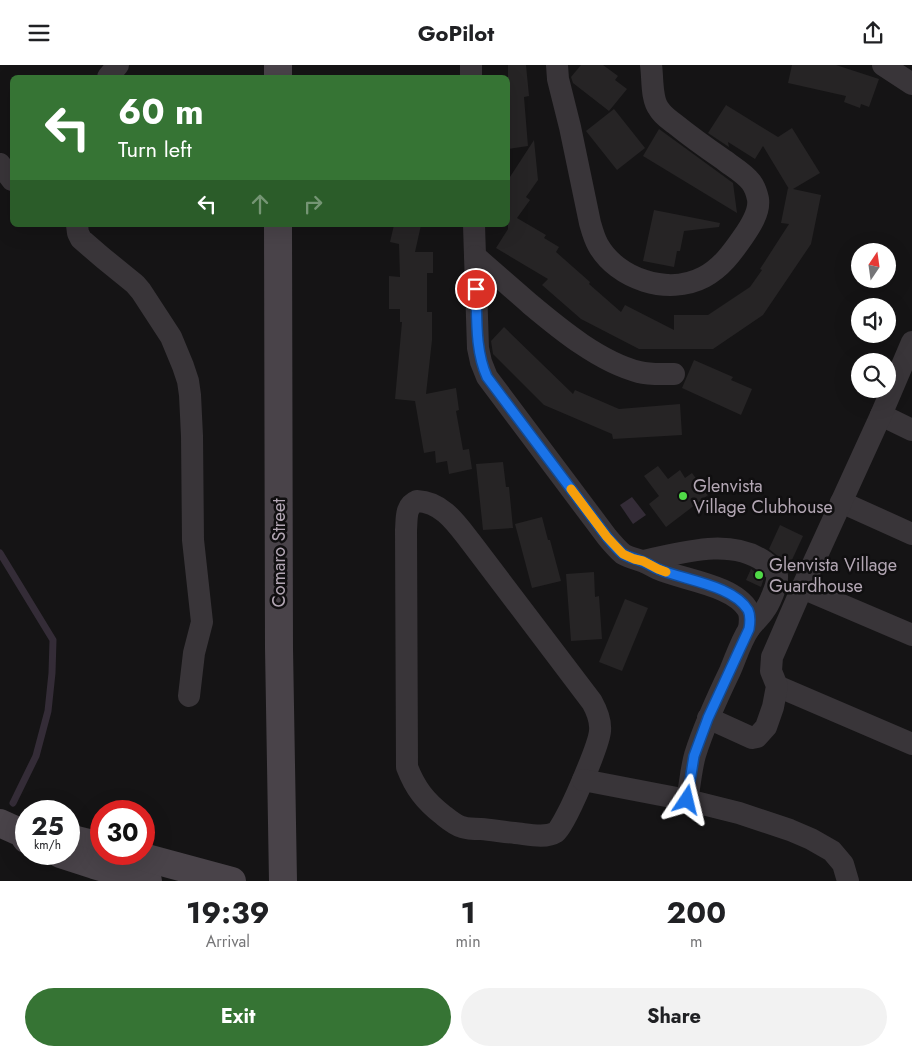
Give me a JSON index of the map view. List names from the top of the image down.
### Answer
{
  "streets": {
    "street": ["Comaro Street"]
  },
  "places": ["Glenvista Village Clubhouse", "Glenvista Village Guardhouse"],
  "north": "top",
  "page": {
    "header": "GoPilot",
    "turn": ["60 m", "Turn left"],
    "speed": "25 km/h",
    "limit": "30",
    "eta": [
      "19:39",
      "Arrival",
      "1",
      "min",
      "200",
      "m"
    ],
    "buttons": ["Exit", "Share"]
  }
}
